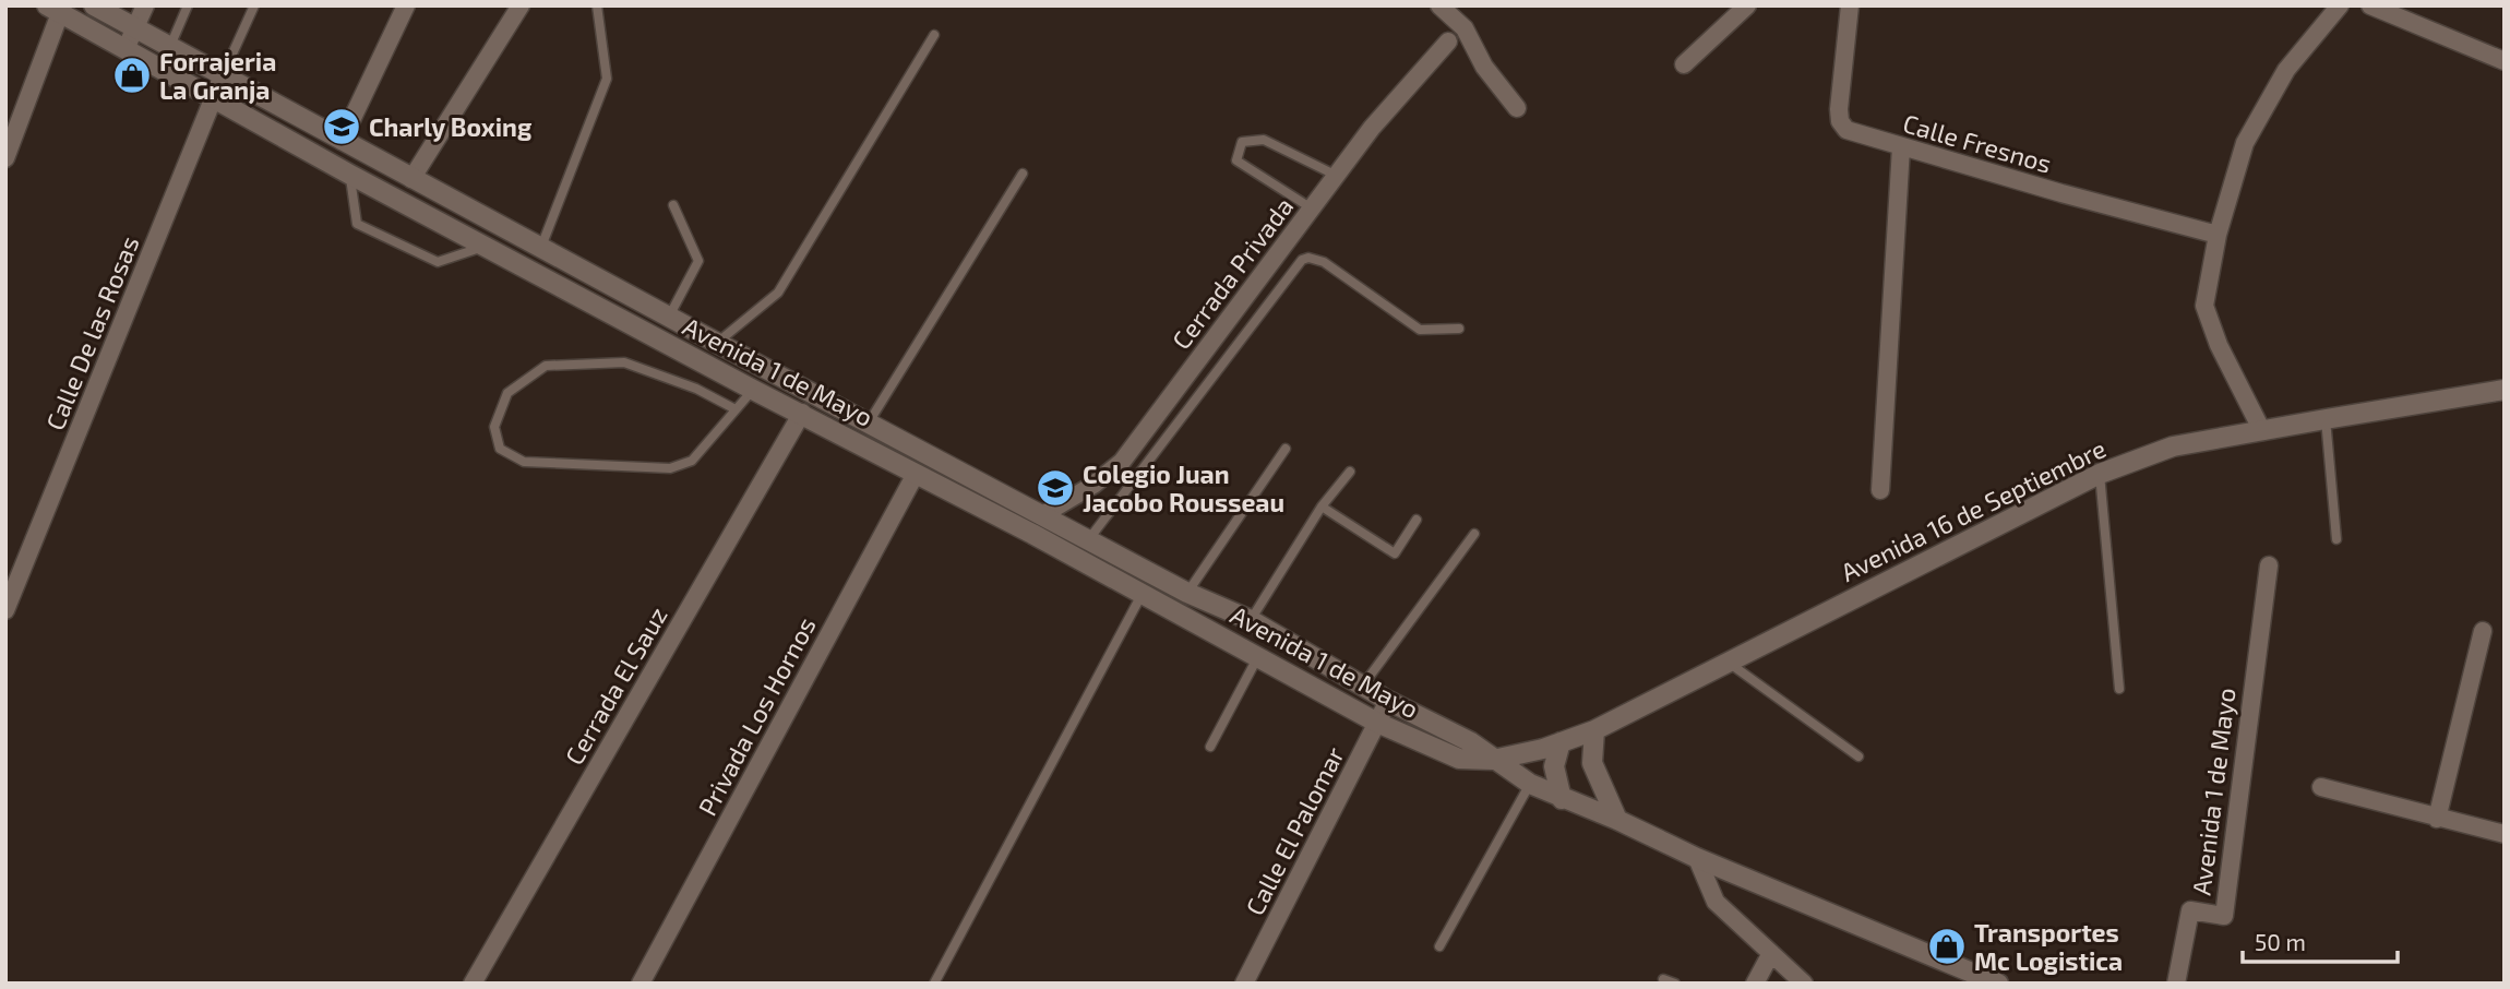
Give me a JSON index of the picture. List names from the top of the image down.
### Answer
{
  "streets": {
    "main road": ["Avenida 1 de Mayo", "Avenida 16 de Septiembre"],
    "street": [
      "Calle Fresnos",
      "Cerrada Privada",
      "Calle De las Rosas",
      "Cerrada El Sauz",
      "Privada Los Hornos",
      "Calle El Palomar"
    ]
  },
  "crossings": [
    ["Cerrada Privada", "Avenida 1 de Mayo"],
    ["Calle De las Rosas", "Avenida 1 de Mayo"],
    ["Avenida 1 de Mayo", "Avenida 16 de Septiembre"],
    ["Avenida 1 de Mayo", "Cerrada El Sauz"],
    ["Avenida 1 de Mayo", "Privada Los Hornos"],
    ["Avenida 1 de Mayo", "Calle El Palomar"]
  ],
  "places": {
    "shop": ["Forrajeria La Granja", "Transportes Mc Logistica"],
    "school or university": ["Charly Boxing", "Colegio Juan Jacobo Rousseau"]
  },
  "scale_bar": "50 m"
}
